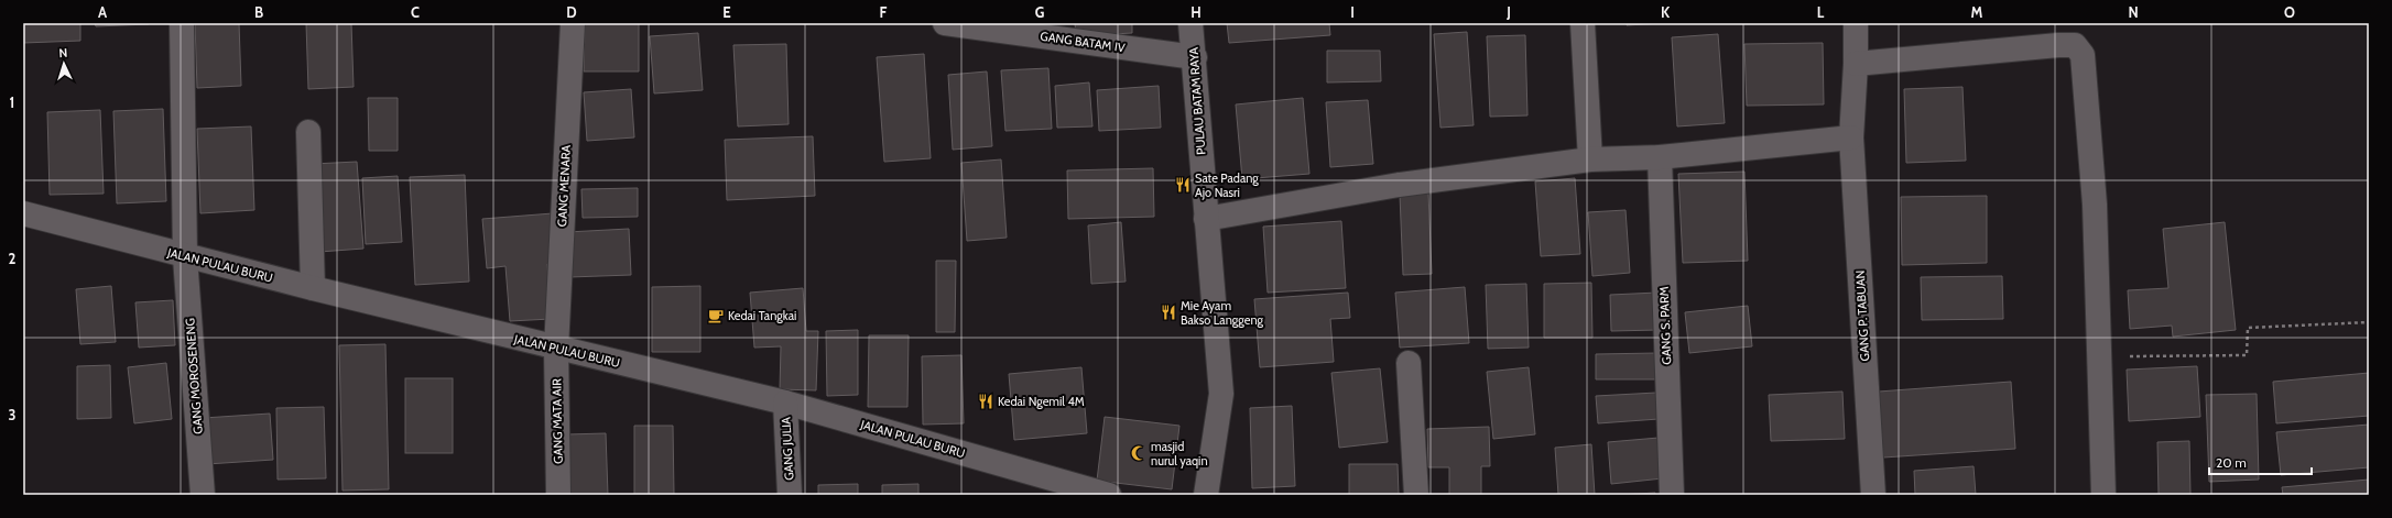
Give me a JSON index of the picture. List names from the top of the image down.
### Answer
{
  "streets": {
    "street": [
      "GANG BATAM IV",
      "PULAU BATAM RAYA",
      "GANG MENARA",
      "JALAN PULAU BURU",
      "GANG P. TABUAN",
      "GANG S. PARM",
      "GANG MOROSENENG",
      "GANG MATA AIR",
      "GANG JULIA"
    ]
  },
  "crossings": [
    ["GANG BATAM IV", "PULAU BATAM RAYA"],
    ["GANG MENARA", "JALAN PULAU BURU"],
    ["GANG MENARA", "GANG MATA AIR"],
    ["JALAN PULAU BURU", "GANG MOROSENENG"],
    ["JALAN PULAU BURU", "GANG MATA AIR"],
    ["JALAN PULAU BURU", "GANG JULIA"]
  ],
  "places": {
    "restaurant": ["Sate Padang Ajo Nasri", "Mie Ayam Bakso Langgeng", "Kedai Ngemil 4M"],
    "cafe": ["Kedai Tangkai"],
    "mosque": ["masjid nurul yaqin"]
  },
  "scale_bar": "20 m",
  "north": "top",
  "grid": {
    "columns": [
      "A",
      "B",
      "C",
      "D",
      "E",
      "F",
      "G",
      "H",
      "I",
      "J",
      "K",
      "L",
      "M",
      "N",
      "O"
    ],
    "rows": ["1", "2", "3"]
  }
}
